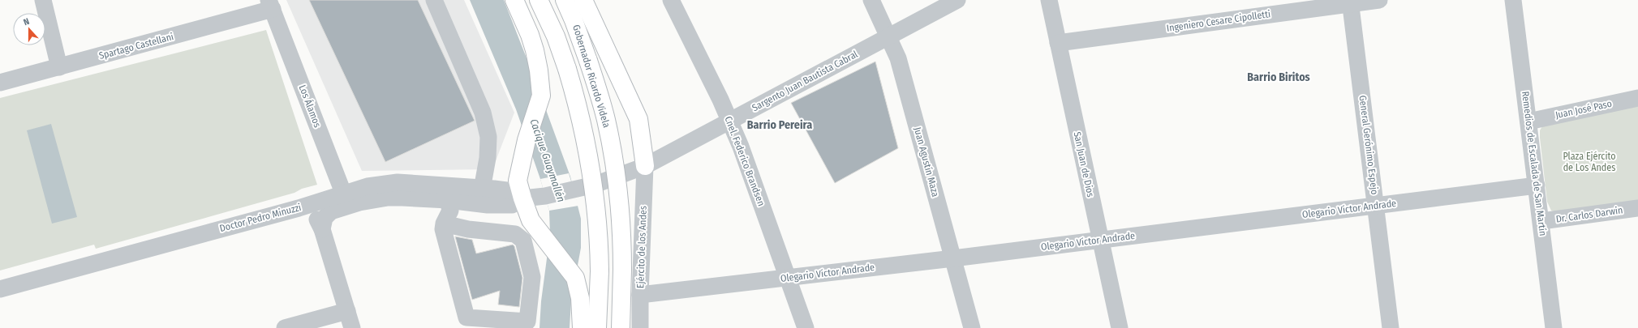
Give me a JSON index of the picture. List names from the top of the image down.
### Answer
{
  "streets": {
    "highway": ["Gobernador Ricardo Videla"],
    "street": [
      "Ingeniero Cesare Cipolletti",
      "Spartago Castellani",
      "Sargento Juan Bautista Cabral",
      "Los Álamos",
      "Juan José Paso",
      "General Gerónimo Espejo",
      "Cnel. Federico Brandsen",
      "Juan Agustín Maza",
      "Remedios de Escalada de San Martín",
      "San Juan de Dios",
      "Olegario Víctor Andrade",
      "Dr. Carlos Darwin",
      "Doctor Pedro Minuzzi",
      "Ejército de los Andes"
    ]
  },
  "crossings": [
    ["Ingeniero Cesare Cipolletti", "General Gerónimo Espejo"],
    ["Ingeniero Cesare Cipolletti", "San Juan de Dios"],
    ["Spartago Castellani", "Los Álamos"],
    ["Sargento Juan Bautista Cabral", "Cnel. Federico Brandsen"],
    ["Sargento Juan Bautista Cabral", "Juan Agustín Maza"],
    ["Sargento Juan Bautista Cabral", "Doctor Pedro Minuzzi"],
    ["Sargento Juan Bautista Cabral", "Ejército de los Andes"],
    ["Los Álamos", "Doctor Pedro Minuzzi"],
    ["Juan José Paso", "Remedios de Escalada de San Martín"],
    ["General Gerónimo Espejo", "Olegario Víctor Andrade"],
    ["Cnel. Federico Brandsen", "Olegario Víctor Andrade"],
    ["Juan Agustín Maza", "Olegario Víctor Andrade"],
    ["Remedios de Escalada de San Martín", "Olegario Víctor Andrade"],
    ["Remedios de Escalada de San Martín", "Dr. Carlos Darwin"],
    ["San Juan de Dios", "Olegario Víctor Andrade"],
    ["Olegario Víctor Andrade", "Ejército de los Andes"]
  ],
  "districts": ["Barrio Biritos", "Barrio Pereira"],
  "water": ["Cacique Guaymallén"],
  "parks": ["Plaza Ejército de Los Andes"],
  "north": "top"
}
